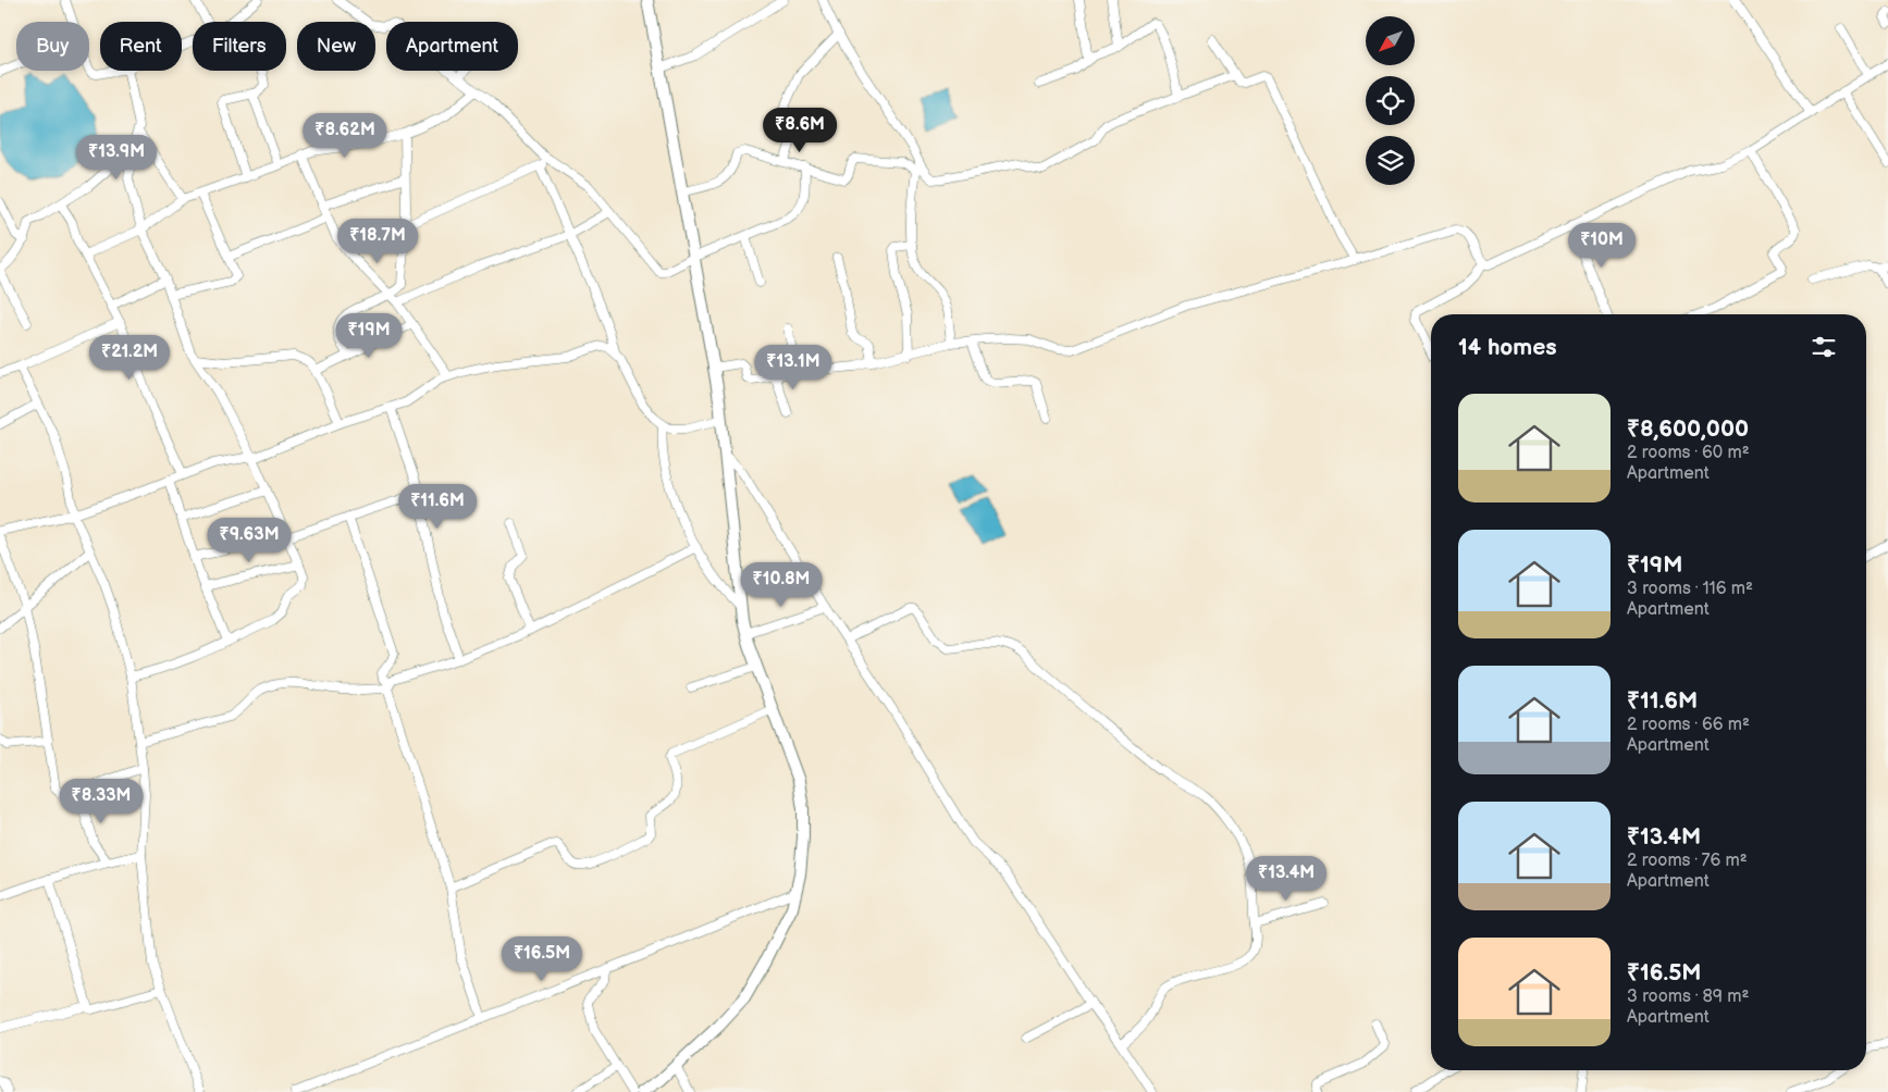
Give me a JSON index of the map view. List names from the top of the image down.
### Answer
{
  "north": "bottom left",
  "page": {
    "chip": [
      "Buy",
      "Rent",
      "Filters",
      "New",
      "Apartment"
    ],
    "price": [
      "₹8.6M",
      "₹8.62M",
      "₹13.9M",
      "₹18.7M",
      "₹10M",
      "₹19M",
      "₹21.2M",
      "₹13.1M",
      "₹11.6M",
      "₹9.63M",
      "₹10.8M",
      "₹8.33M",
      "₹13.4M",
      "₹16.5M"
    ],
    "heading": "14 homes",
    "list": [
      {
        "name": "₹8,600,000",
        "note": "2 rooms · 60 m² · Apartment"
      },
      {
        "name": "₹19M",
        "note": "3 rooms · 116 m² · Apartment"
      },
      {
        "name": "₹11.6M",
        "note": "2 rooms · 66 m² · Apartment"
      },
      {
        "name": "₹13.4M",
        "note": "2 rooms · 76 m² · Apartment"
      },
      {
        "name": "₹16.5M",
        "note": "3 rooms · 89 m² · Apartment"
      }
    ]
  }
}
